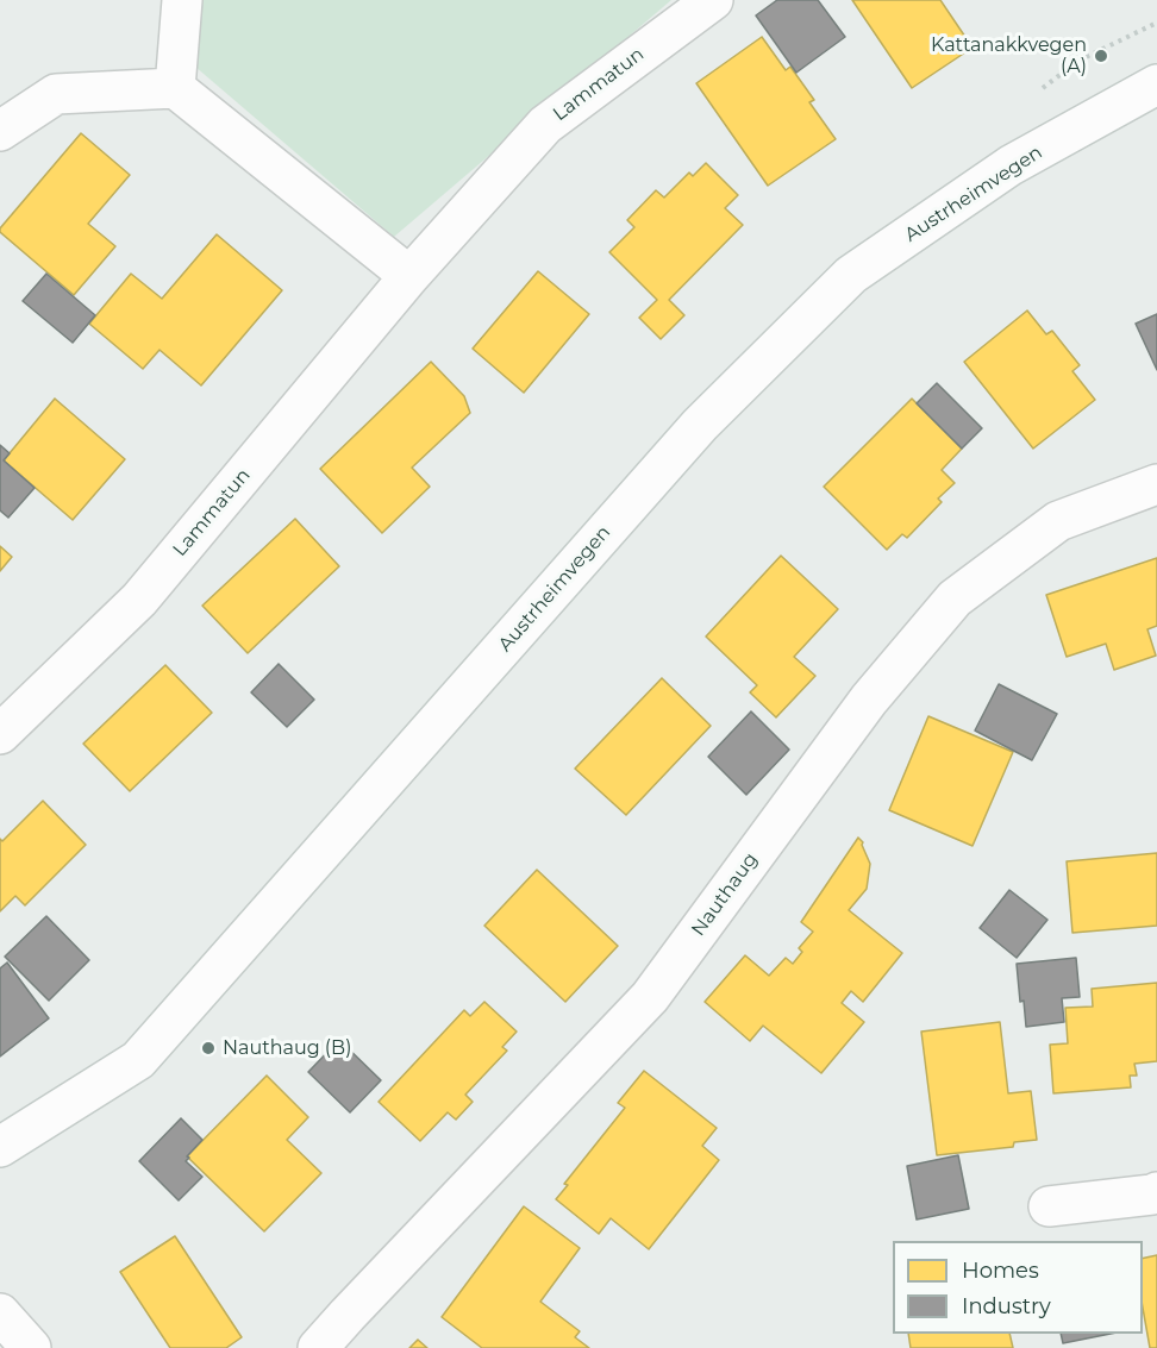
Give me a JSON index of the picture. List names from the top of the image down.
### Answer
{
  "streets": {
    "street": ["Lammatun", "Austrheimvegen", "Nauthaug"]
  },
  "places": ["Kattanakkvegen (A)", "Nauthaug (B)"],
  "legend": ["Homes", "Industry"]
}
